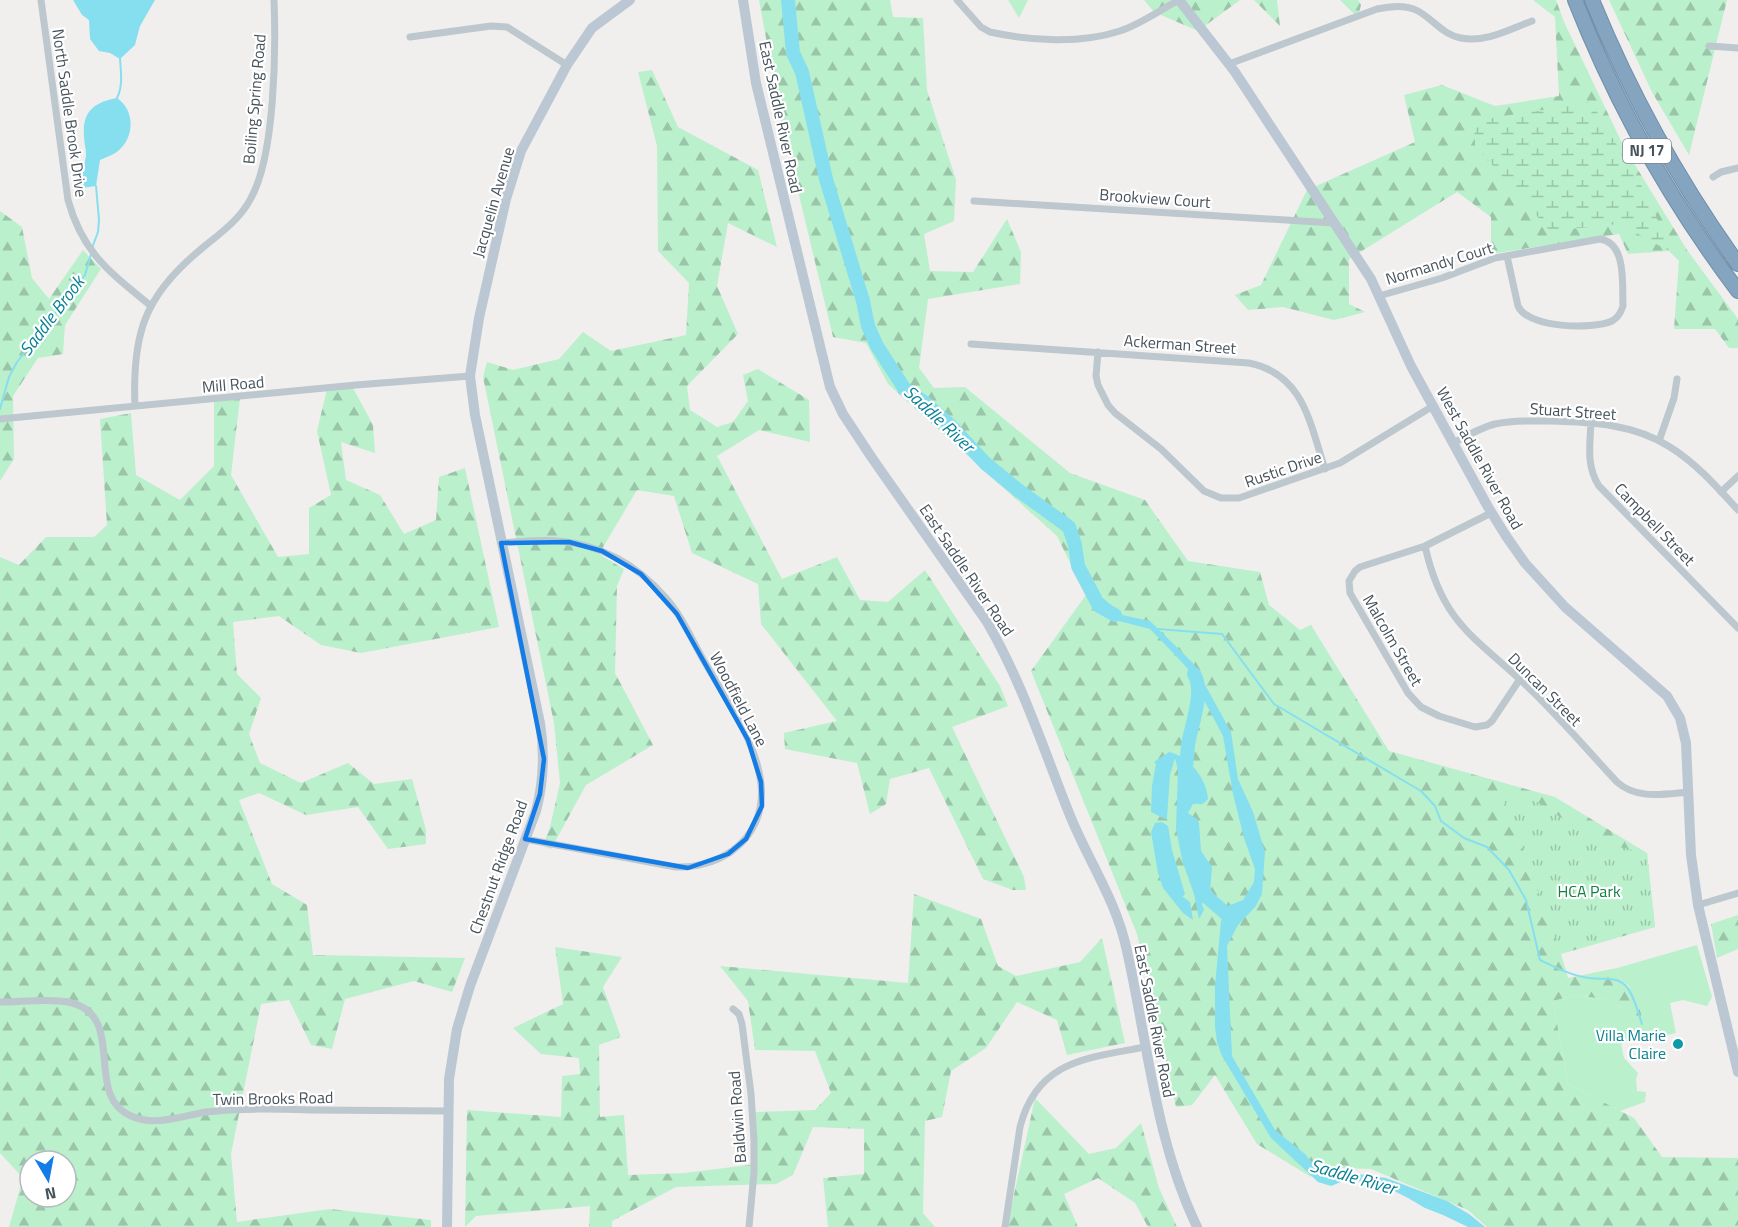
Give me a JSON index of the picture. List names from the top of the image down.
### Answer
{
  "streets": {
    "highway": ["NJ 17"],
    "street": [
      "Boiling Spring Road",
      "North Saddle Brook Drive",
      "East Saddle River Road",
      "Brookview Court",
      "Jacquelin Avenue",
      "Normandy Court",
      "Ackerman Street",
      "Mill Road",
      "Stuart Street",
      "West Saddle River Road",
      "Rustic Drive",
      "Campbell Street",
      "Malcolm Street",
      "Duncan Street",
      "Woodfield Lane",
      "Chestnut Ridge Road",
      "Twin Brooks Road",
      "Baldwin Road"
    ]
  },
  "crossings": [
    ["Boiling Spring Road", "North Saddle Brook Drive"],
    ["Boiling Spring Road", "Mill Road"],
    ["Brookview Court", "West Saddle River Road"],
    ["Jacquelin Avenue", "Mill Road"],
    ["Jacquelin Avenue", "Chestnut Ridge Road"],
    ["Normandy Court", "West Saddle River Road"],
    ["Ackerman Street", "Rustic Drive"],
    ["Mill Road", "Chestnut Ridge Road"],
    ["Stuart Street", "West Saddle River Road"],
    ["Stuart Street", "Campbell Street"],
    ["West Saddle River Road", "Rustic Drive"],
    ["West Saddle River Road", "Malcolm Street"],
    ["West Saddle River Road", "Duncan Street"],
    ["Malcolm Street", "Duncan Street"],
    ["Woodfield Lane", "Chestnut Ridge Road"],
    ["Chestnut Ridge Road", "Twin Brooks Road"]
  ],
  "water": ["Saddle Brook", "Saddle River"],
  "parks": ["HCA Park"],
  "places": ["Villa Marie Claire"],
  "north": "bottom"
}
